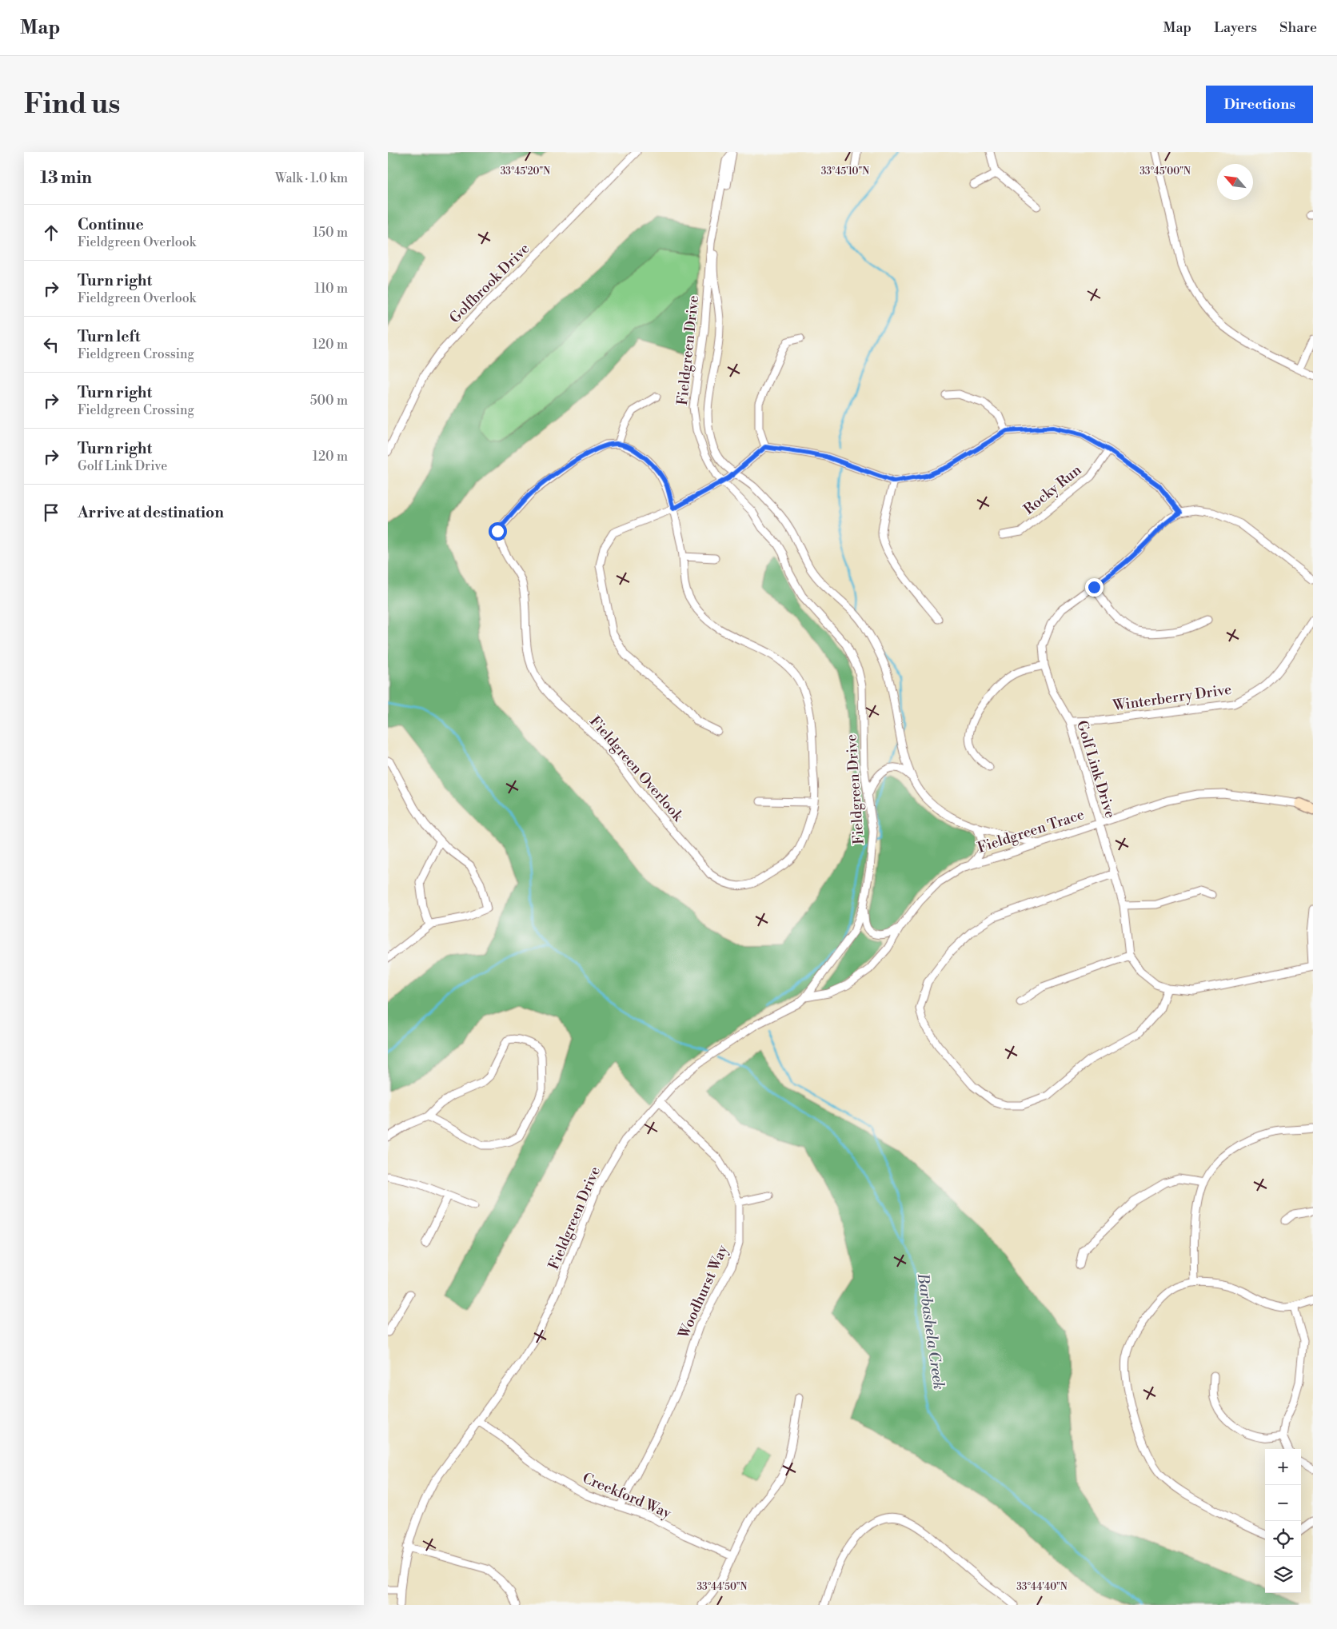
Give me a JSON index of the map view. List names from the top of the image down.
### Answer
{
  "streets": {
    "street": [
      "Golfbrook Drive",
      "Fieldgreen Drive",
      "Rocky Run",
      "Winterberry Drive",
      "Fieldgreen Overlook",
      "Golf Link Drive",
      "Fieldgreen Trace",
      "Woodhurst Way",
      "Creekford Way"
    ]
  },
  "crossings": [
    ["Fieldgreen Drive", "Fieldgreen Trace"],
    ["Fieldgreen Drive", "Woodhurst Way"],
    ["Fieldgreen Drive", "Creekford Way"],
    ["Winterberry Drive", "Golf Link Drive"],
    ["Golf Link Drive", "Fieldgreen Trace"],
    ["Woodhurst Way", "Creekford Way"]
  ],
  "water": ["Barbashela Creek"],
  "north": "top left",
  "page": {
    "header": "Map",
    "nav": ["Map", "Layers", "Share"],
    "buttons": "Directions",
    "title": "Find us",
    "heading": ["13 min", "Walk · 1.0 km"],
    "list": [
      ["Continue", "Fieldgreen Overlook", "150 m"],
      ["Turn right", "Fieldgreen Overlook", "110 m"],
      ["Turn left", "Fieldgreen Crossing", "120 m"],
      ["Turn right", "Fieldgreen Crossing", "500 m"],
      ["Turn right", "Golf Link Drive", "120 m"],
      "Arrive at destination"
    ],
    "map_buttons": ["+", "−"]
  },
  "coordinates": [
    "33°45'20\"N",
    "33°45'10\"N",
    "33°45'00\"N",
    "33°44'50\"N",
    "33°44'40\"N"
  ]
}
